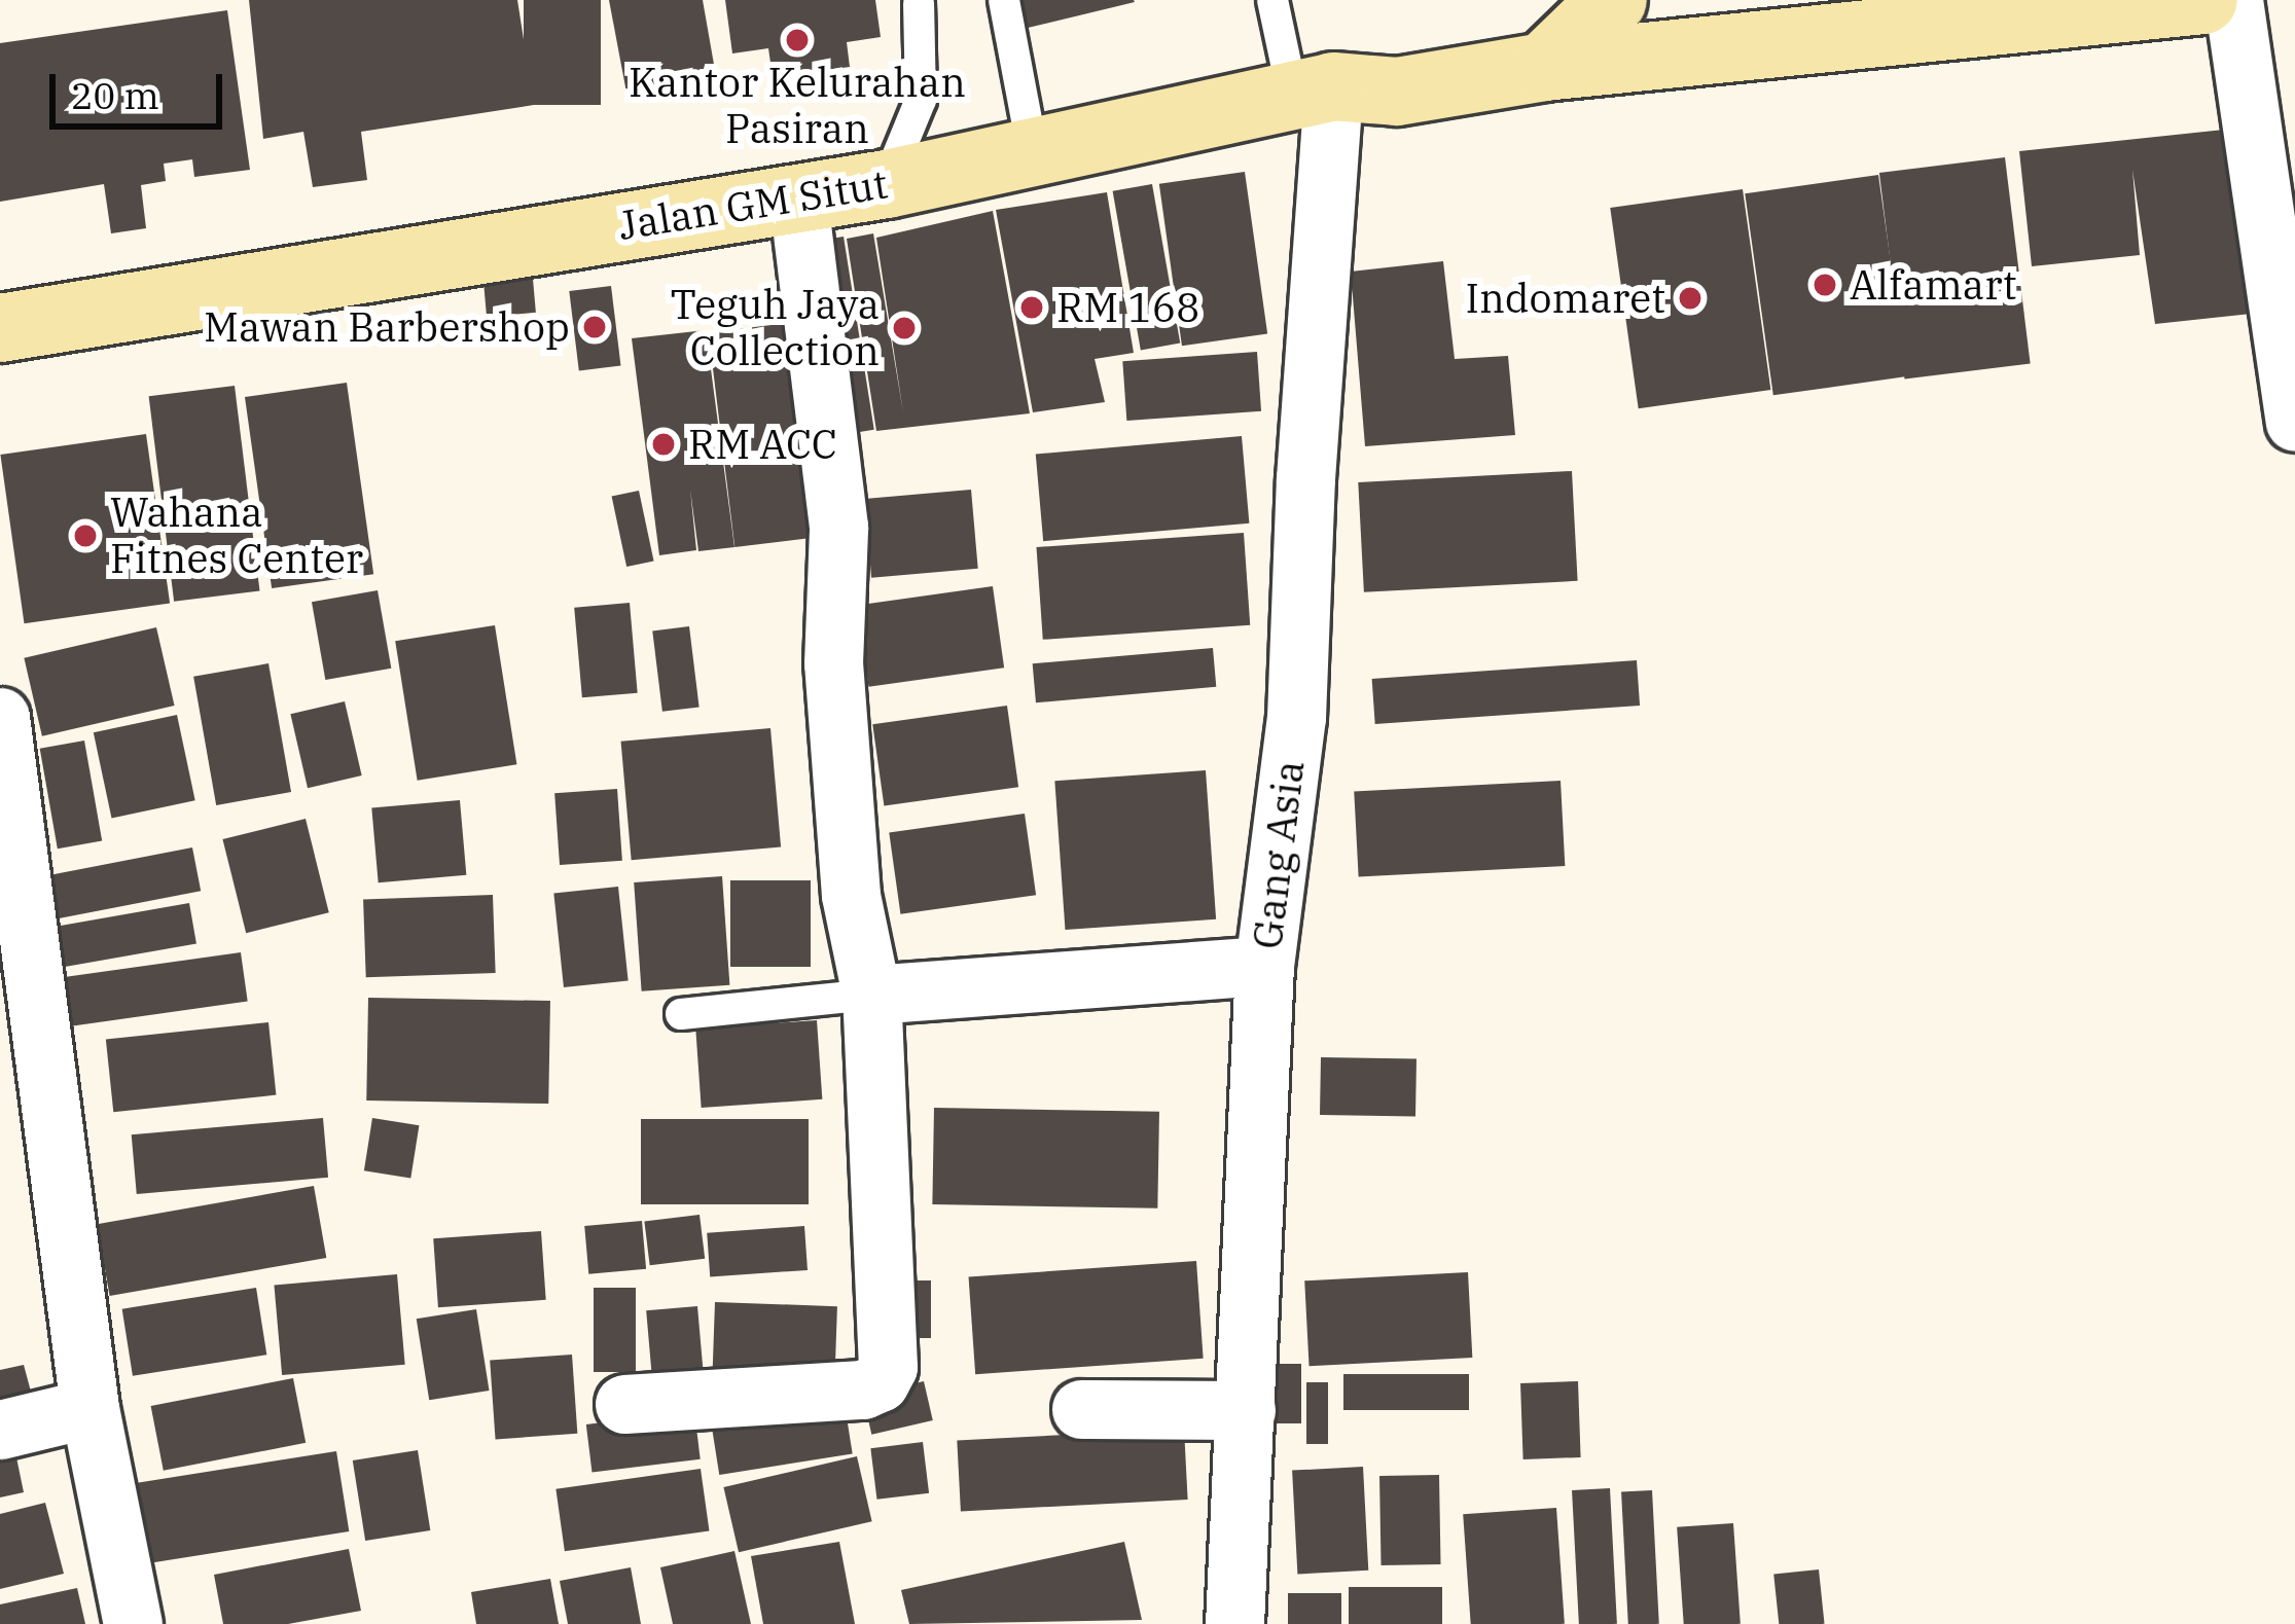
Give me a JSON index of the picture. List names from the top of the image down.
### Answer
{
  "streets": {
    "main road": ["Jalan GM Situt"],
    "street": ["Gang Asia"]
  },
  "crossings": [
    ["Jalan GM Situt", "Gang Asia"]
  ],
  "places": [
    "Kantor Kelurahan Pasiran",
    "Alfamart",
    "Indomaret",
    "RM 168",
    "Mawan Barbershop",
    "Teguh Jaya Collection",
    "RM ACC",
    "Wahana Fitnes Center"
  ],
  "scale_bar": "20 m"
}
